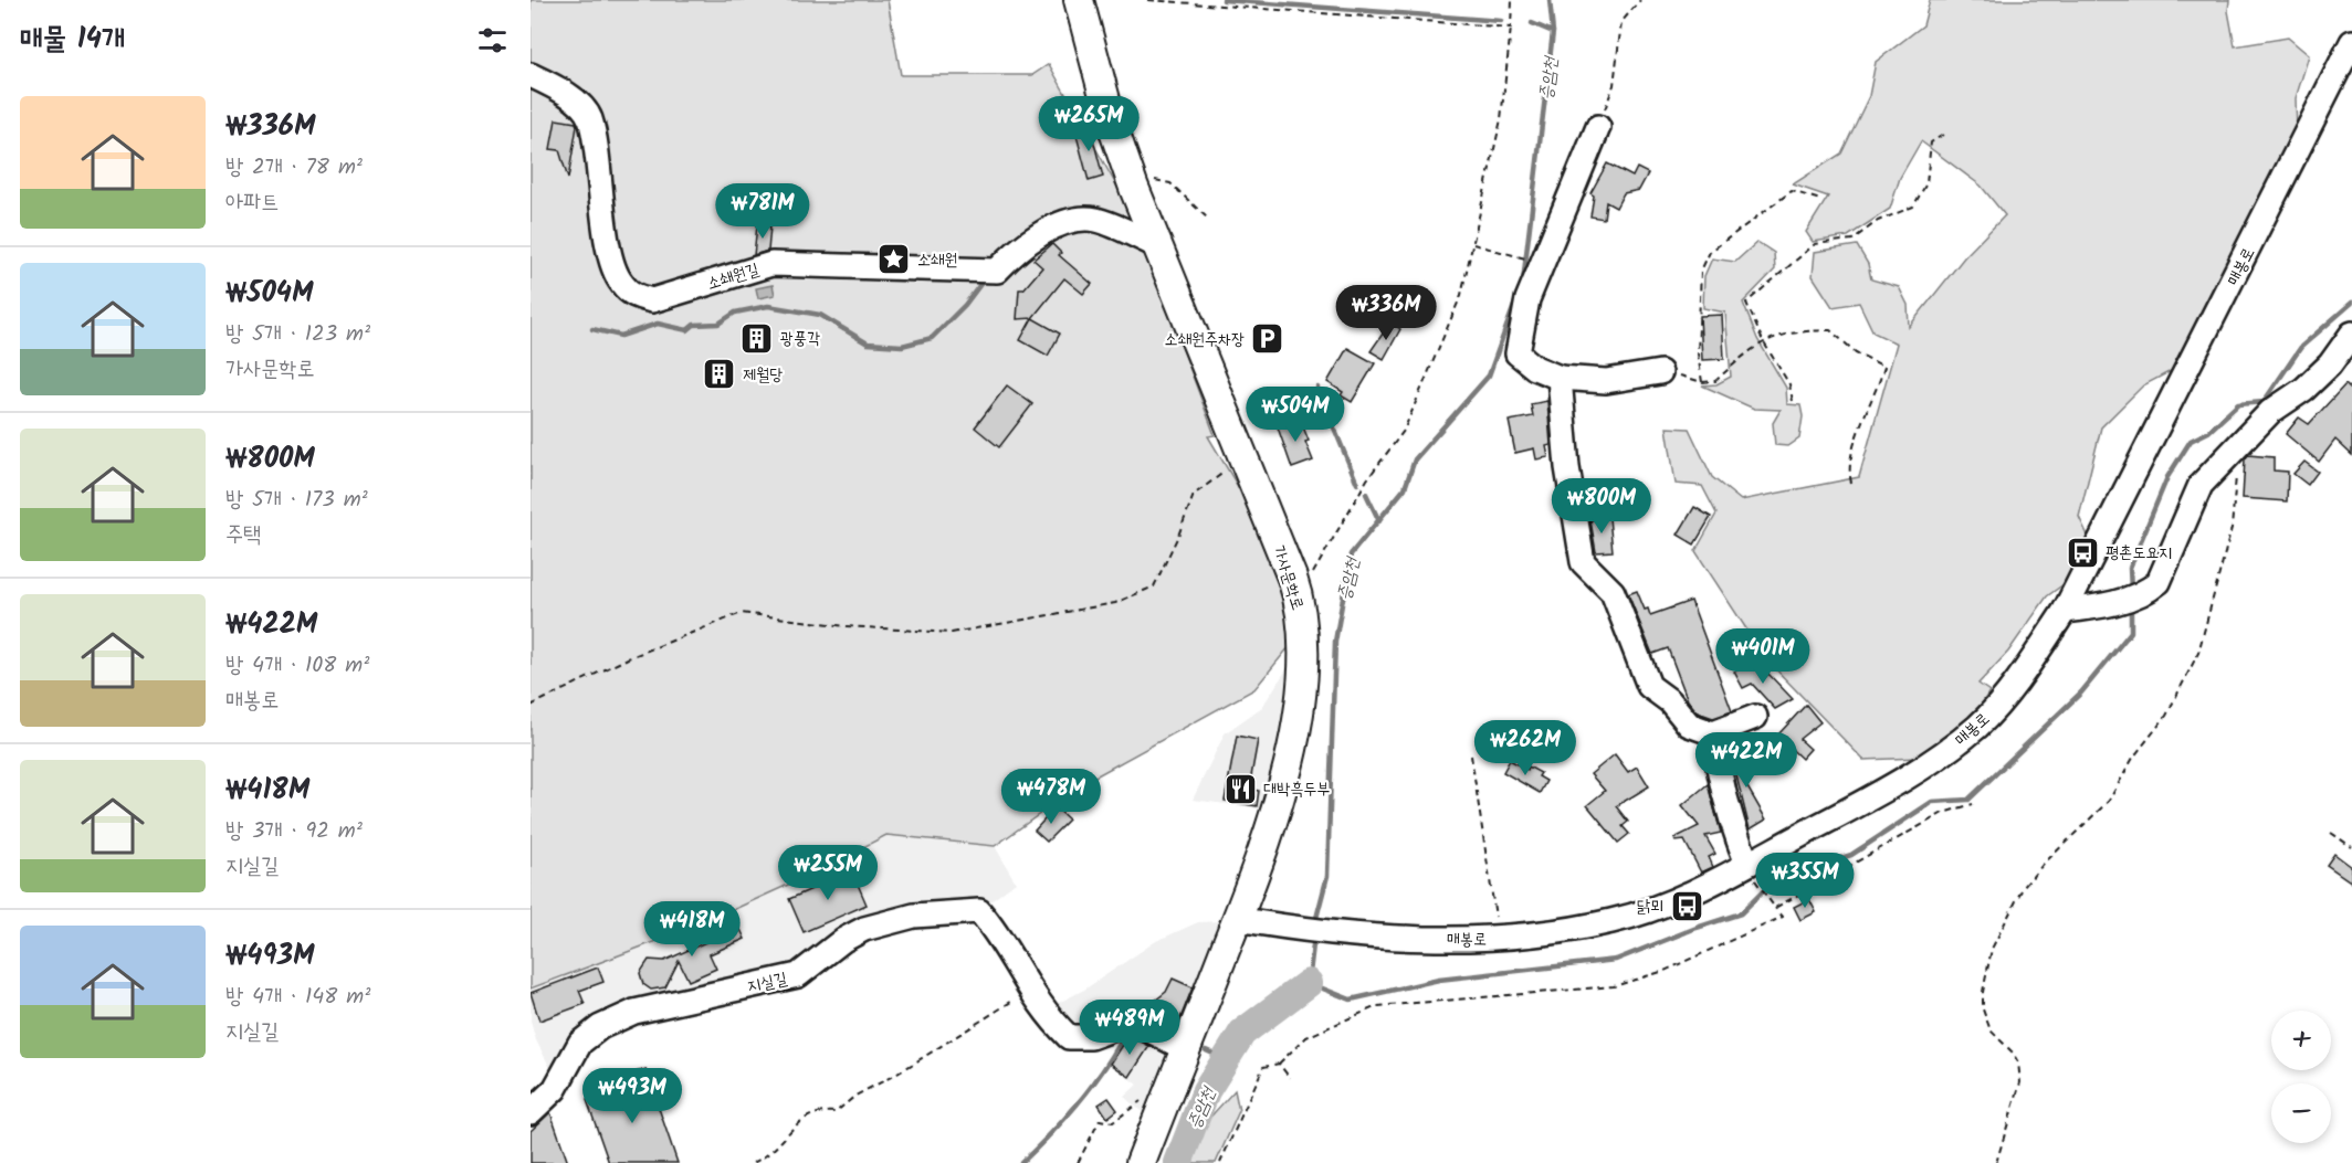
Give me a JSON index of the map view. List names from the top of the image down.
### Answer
{
  "streets": {
    "main road": ["가사문학로"],
    "street": ["매봉로", "소쇄원길", "지실길"]
  },
  "crossings": [
    ["매봉로", "가사문학로"],
    ["소쇄원길", "가사문학로"],
    ["가사문학로", "지실길"]
  ],
  "water": ["증암천"],
  "places": {
    "place": ["소쇄원"],
    "building": ["광풍각", "제월당"],
    "parking": ["소쇄원주차장"],
    "bus stop": ["평촌도요지", "닭뫼"],
    "restaurant": ["대박흑두부"]
  },
  "page": {
    "heading": "매물 14개",
    "list": [
      {
        "name": "₩336M",
        "note": "방 2개 · 78 m² · 아파트"
      },
      {
        "name": "₩504M",
        "note": "방 5개 · 123 m² · 가사문학로"
      },
      {
        "name": "₩800M",
        "note": "방 5개 · 173 m² · 주택"
      },
      {
        "name": "₩422M",
        "note": "방 4개 · 108 m² · 매봉로"
      },
      {
        "name": "₩418M",
        "note": "방 3개 · 92 m² · 지실길"
      },
      {
        "name": "₩493M",
        "note": "방 4개 · 148 m² · 지실길"
      }
    ],
    "price": [
      "₩265M",
      "₩781M",
      "₩336M",
      "₩504M",
      "₩800M",
      "₩401M",
      "₩262M",
      "₩422M",
      "₩478M",
      "₩255M",
      "₩355M",
      "₩418M",
      "₩489M",
      "₩493M"
    ],
    "map_buttons": ["+", "−"]
  }
}
